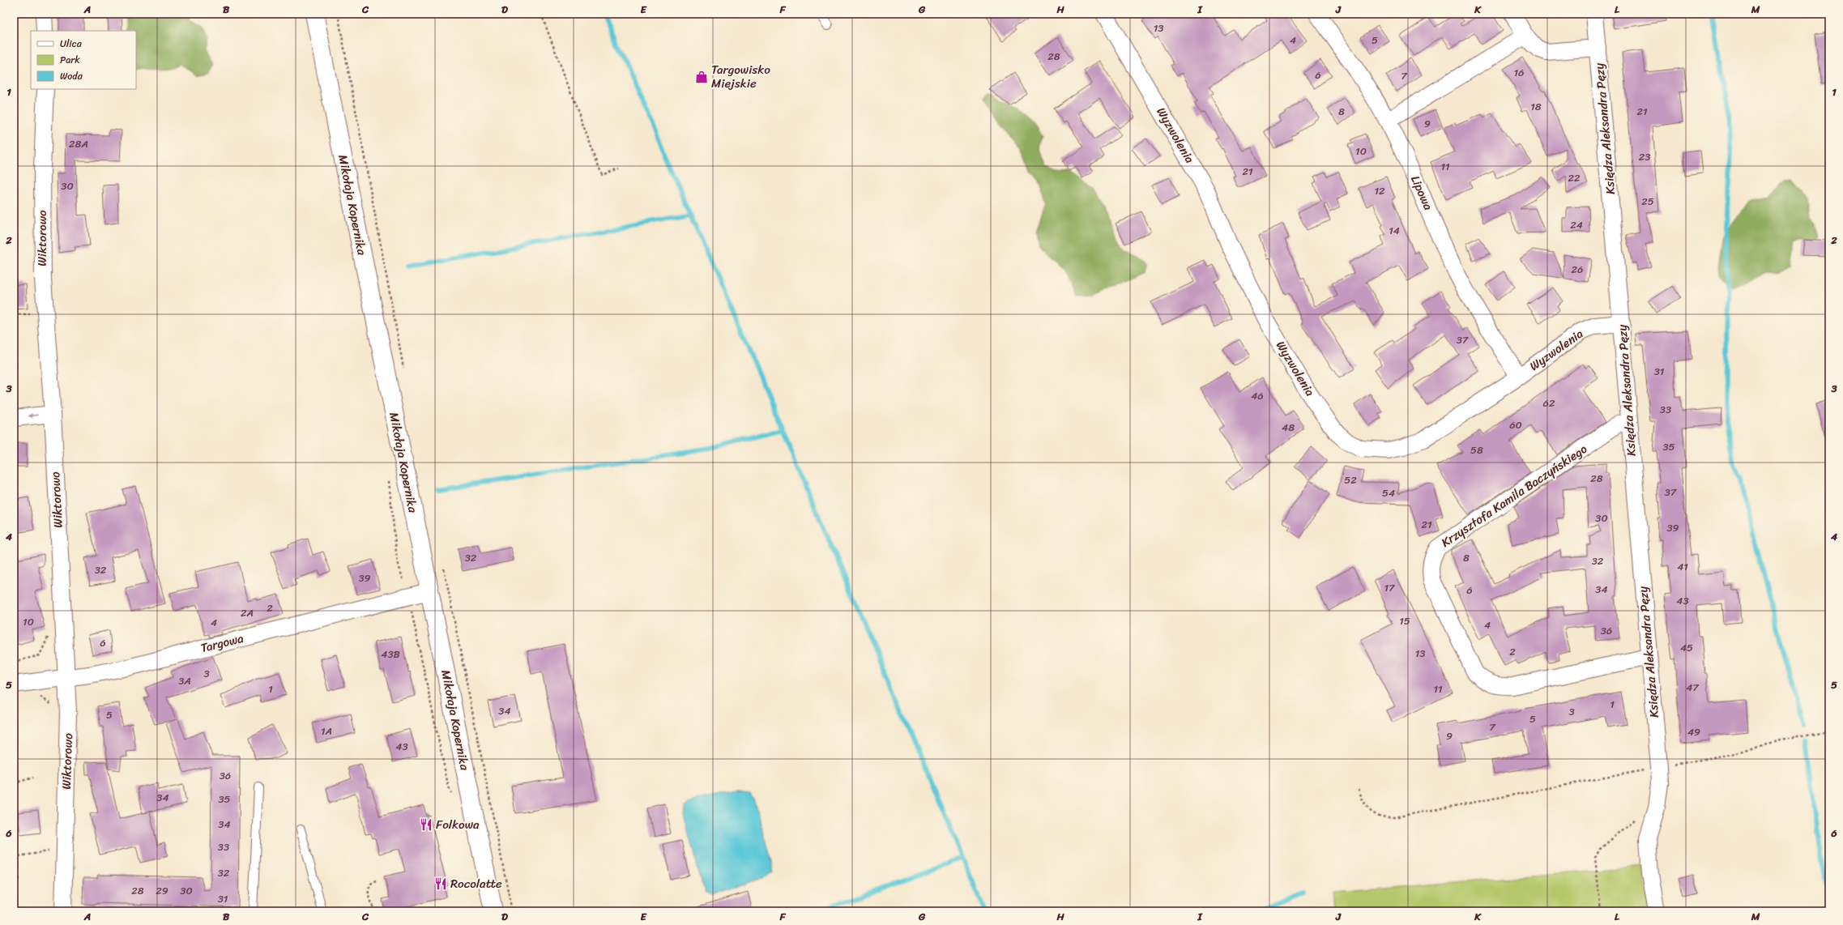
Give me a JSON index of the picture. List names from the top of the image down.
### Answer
{
  "streets": {
    "main road": ["Mikołaja Kopernika"],
    "street": [
      "Księdza Aleksandra Pęzy",
      "Wyzwolenia",
      "Lipowa",
      "Wiktorowo",
      "Krzysztofa Kamila Baczyńskiego",
      "Targowa"
    ]
  },
  "crossings": [
    ["Księdza Aleksandra Pęzy", "Wyzwolenia"],
    ["Księdza Aleksandra Pęzy", "Krzysztofa Kamila Baczyńskiego"],
    ["Wyzwolenia", "Lipowa"],
    ["Mikołaja Kopernika", "Targowa"],
    ["Wiktorowo", "Targowa"]
  ],
  "places": {
    "shop": ["Targowisko Miejskie"],
    "restaurant": ["Folkowa", "Rocolatte"]
  },
  "house_numbers": [
    "13",
    "4",
    "5",
    "28",
    "16",
    "6",
    "7",
    "18",
    "8",
    "21",
    "9",
    "28A",
    "10",
    "23",
    "11",
    "21",
    "22",
    "30",
    "12",
    "25",
    "24",
    "14",
    "26",
    "37",
    "31",
    "46",
    "62",
    "33",
    "60",
    "48",
    "35",
    "58",
    "28",
    "52",
    "37",
    "54",
    "30",
    "21",
    "39",
    "32",
    "8",
    "32",
    "41",
    "32",
    "39",
    "17",
    "34",
    "6",
    "43",
    "2",
    "2A",
    "15",
    "10",
    "4",
    "4",
    "36",
    "6",
    "45",
    "2",
    "13",
    "43B",
    "3",
    "3A",
    "47",
    "1",
    "11",
    "1",
    "34",
    "3",
    "5",
    "5",
    "7",
    "1A",
    "49",
    "9",
    "43",
    "36",
    "34",
    "35",
    "34",
    "33",
    "32",
    "28",
    "29",
    "30",
    "31"
  ],
  "legend": ["Ulica", "Park", "Woda"],
  "grid": {
    "columns": [
      "A",
      "B",
      "C",
      "D",
      "E",
      "F",
      "G",
      "H",
      "I",
      "J",
      "K",
      "L",
      "M"
    ],
    "rows": [
      "1",
      "2",
      "3",
      "4",
      "5",
      "6"
    ]
  }
}
